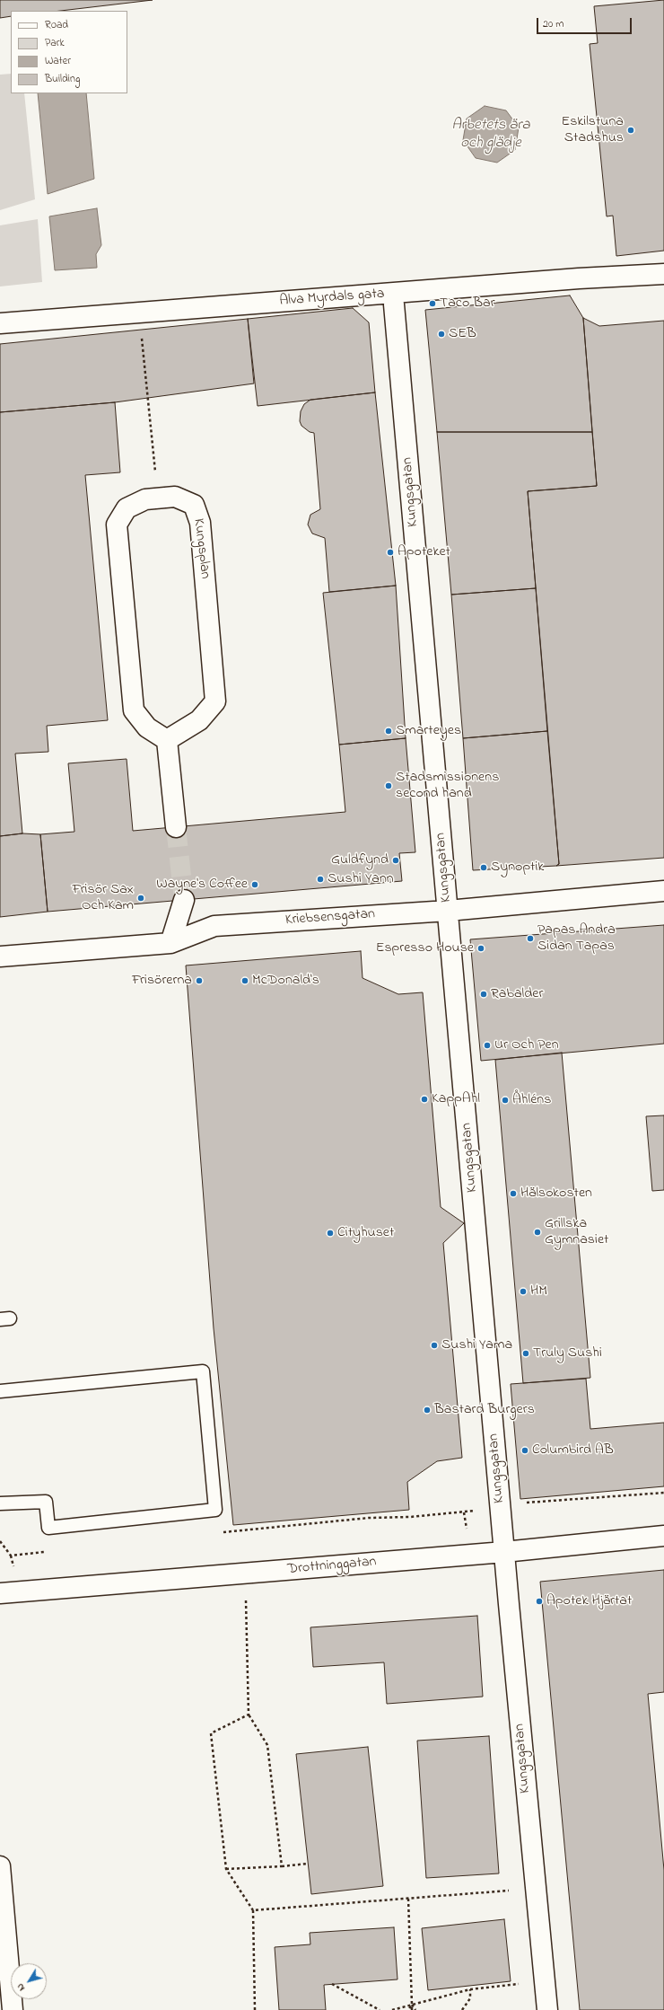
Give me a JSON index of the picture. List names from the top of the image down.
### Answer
{
  "streets": {
    "street": [
      "Alva Myrdals gata",
      "Kungsgatan",
      "Kungsplan",
      "Kriebsensgatan",
      "Drottninggatan"
    ]
  },
  "crossings": [
    ["Kungsgatan", "Kriebsensgatan"],
    ["Kungsgatan", "Drottninggatan"]
  ],
  "water": ["Arbetets ära och glädje"],
  "places": [
    "Eskilstuna Stadshus",
    "Taco Bar",
    "SEB",
    "Apoteket",
    "Smarteyes",
    "Stadsmissionens second hand",
    "Guldfynd",
    "Synoptik",
    "Sushi Yann",
    "Wayne's Coffee",
    "Frisör Sax Och Kam",
    "Papas Andra Sidan Tapas",
    "Espresso House",
    "Frisörerna",
    "McDonald's",
    "Rabalder",
    "Ur Och Pen",
    "KappAhl",
    "Åhléns",
    "Hälsokosten",
    "Grillska Gymnasiet",
    "Cityhuset",
    "HM",
    "Sushi Yama",
    "Truly Sushi",
    "Bastard Burgers",
    "Columbird AB",
    "Apotek Hjärtat"
  ],
  "legend": [
    "Road",
    "Park",
    "Water",
    "Building"
  ],
  "scale_bar": "20 m",
  "north": "bottom left"
}
